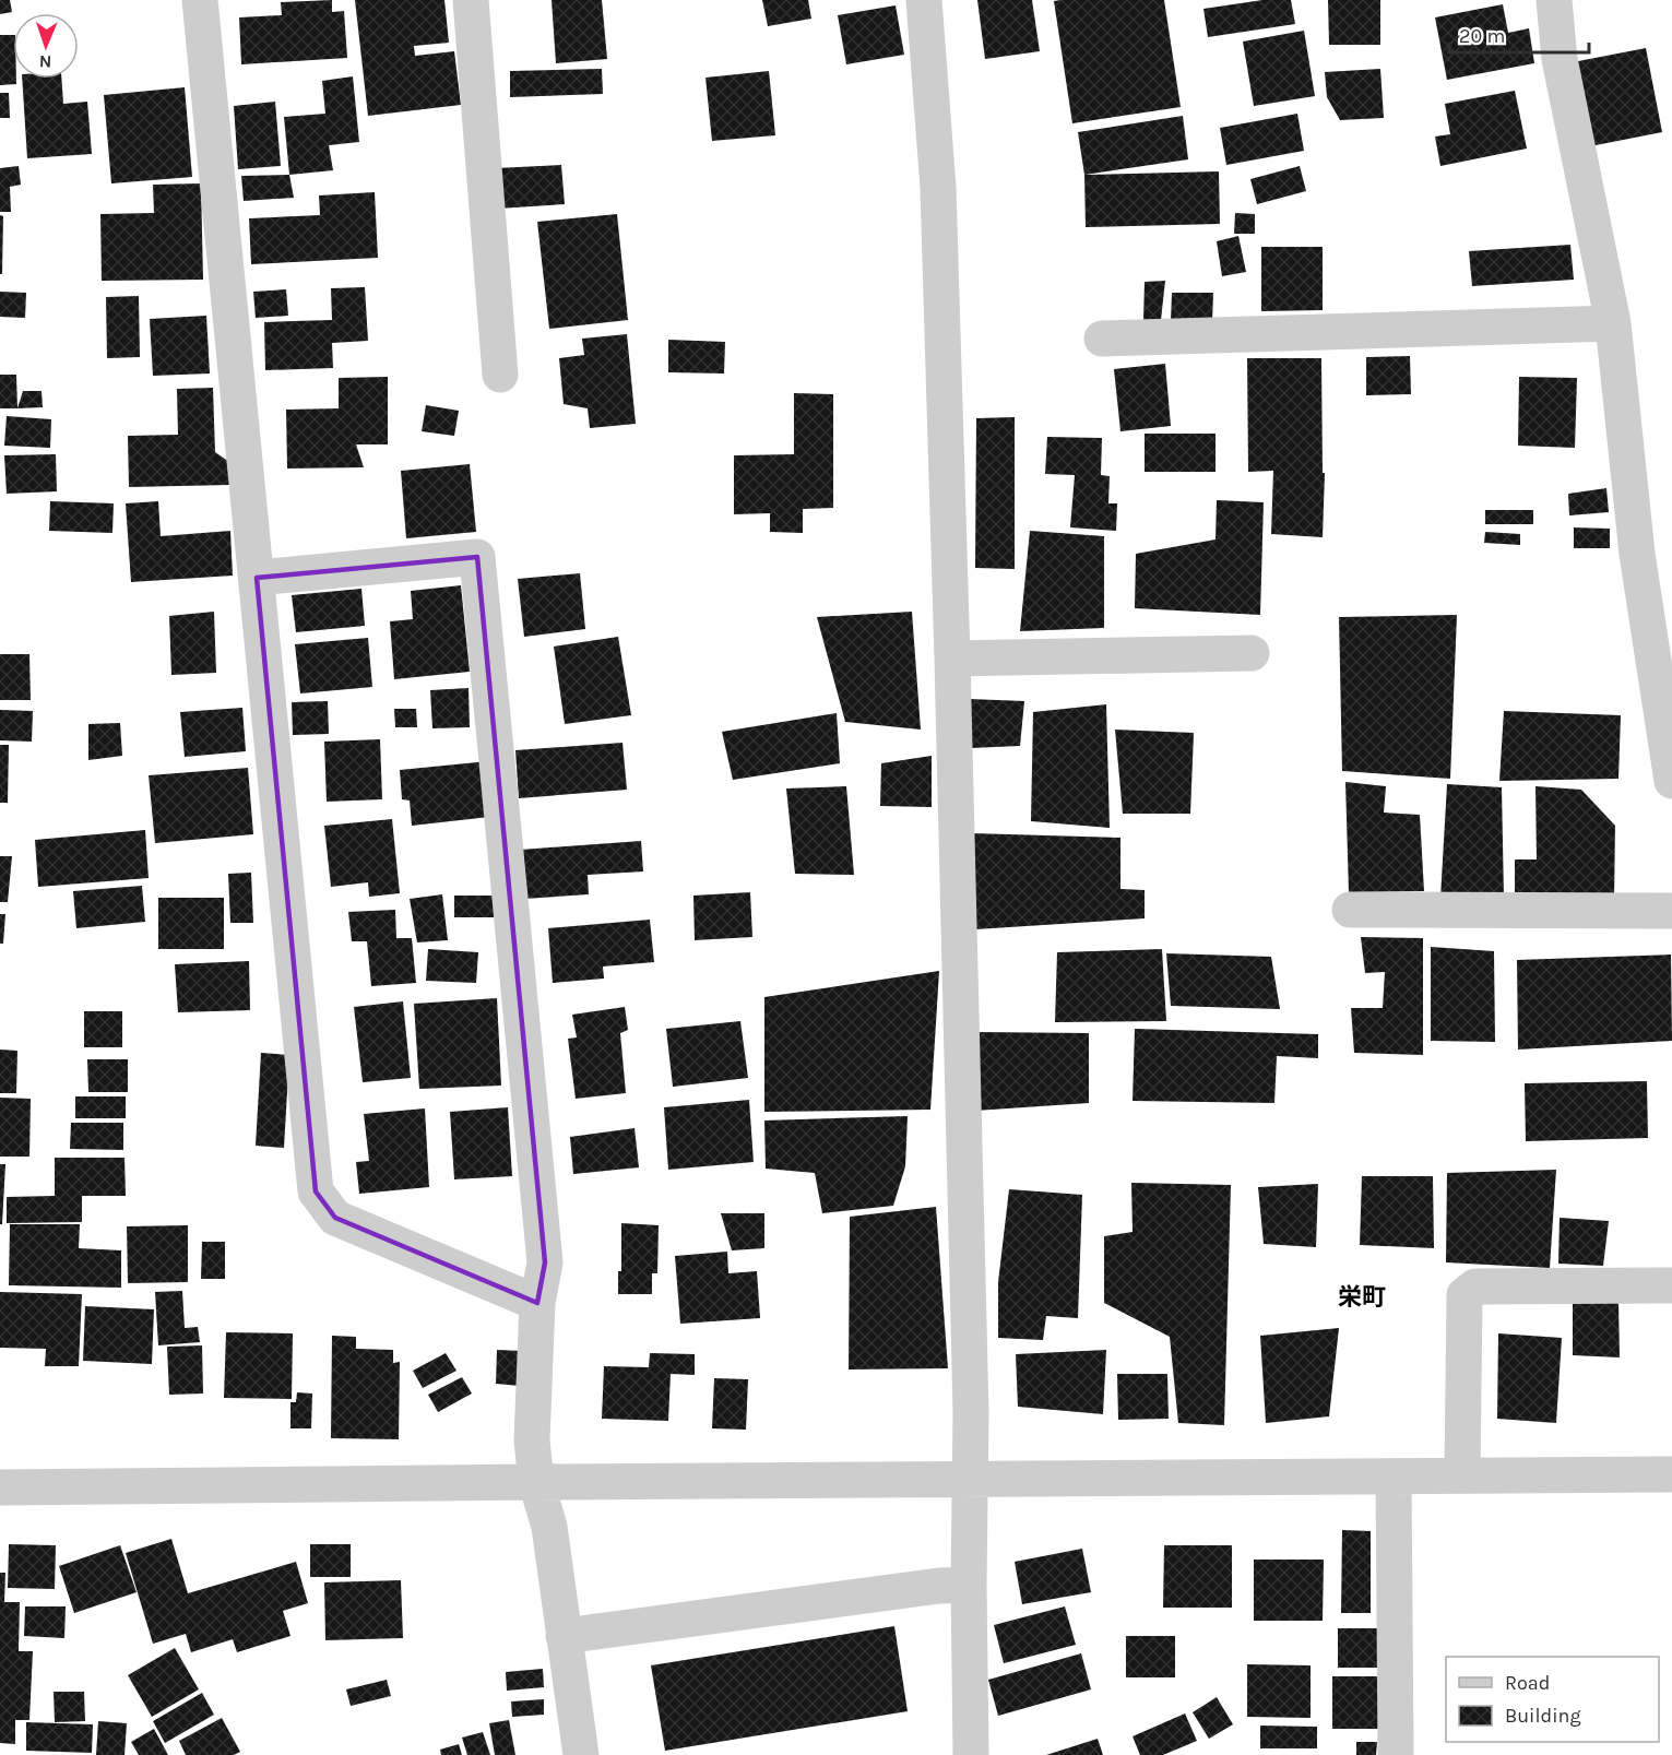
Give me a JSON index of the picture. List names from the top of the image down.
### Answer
{
  "districts": ["栄町"],
  "legend": ["Road", "Building"],
  "scale_bar": "20 m",
  "north": "bottom"
}
